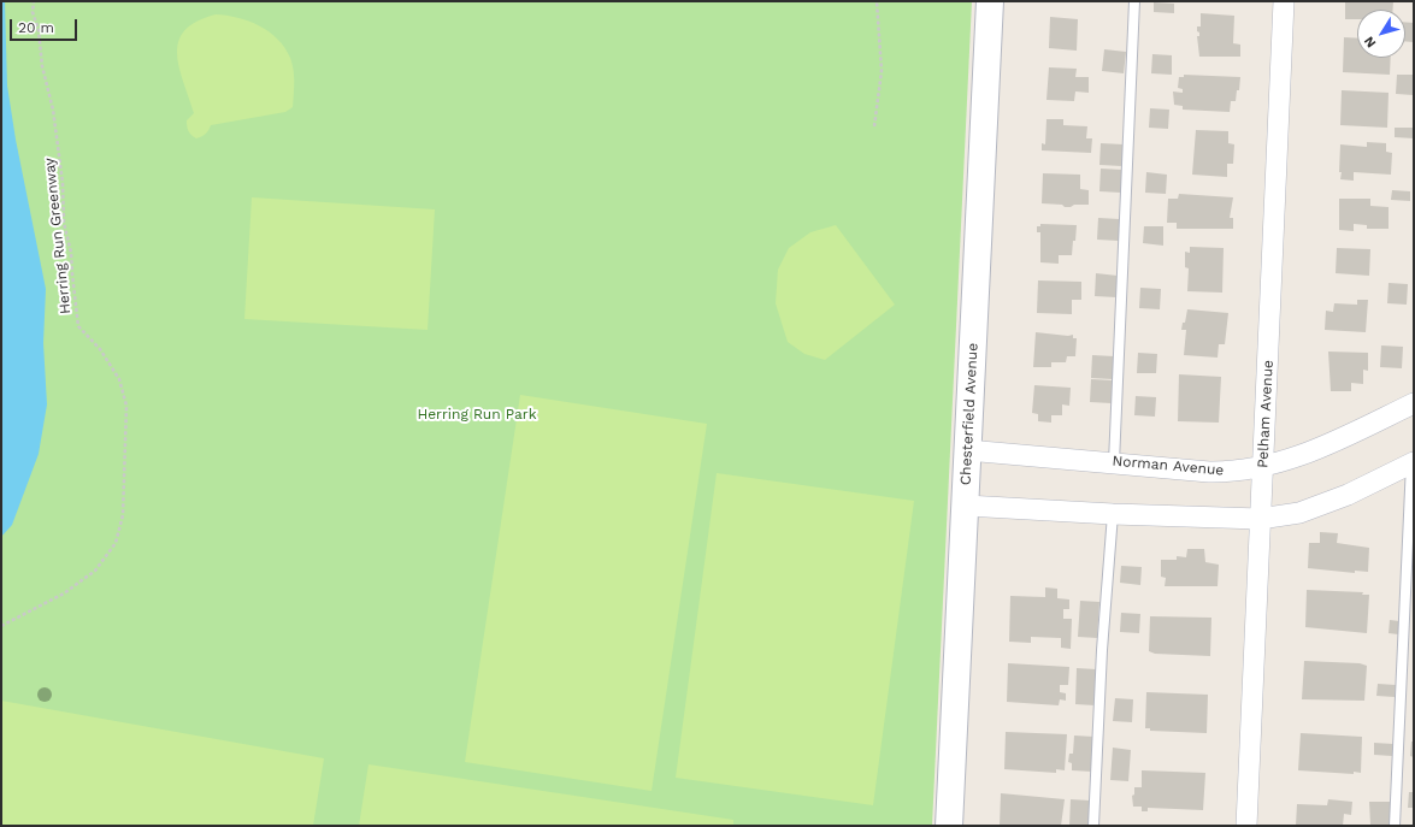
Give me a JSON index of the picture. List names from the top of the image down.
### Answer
{
  "streets": {
    "street": ["Chesterfield Avenue", "Pelham Avenue", "Norman Avenue"],
    "path": ["Herring Run Greenway"]
  },
  "crossings": [
    ["Chesterfield Avenue", "Norman Avenue"],
    ["Pelham Avenue", "Norman Avenue"]
  ],
  "parks": ["Herring Run Park"],
  "scale_bar": "20 m",
  "north": "bottom left"
}
